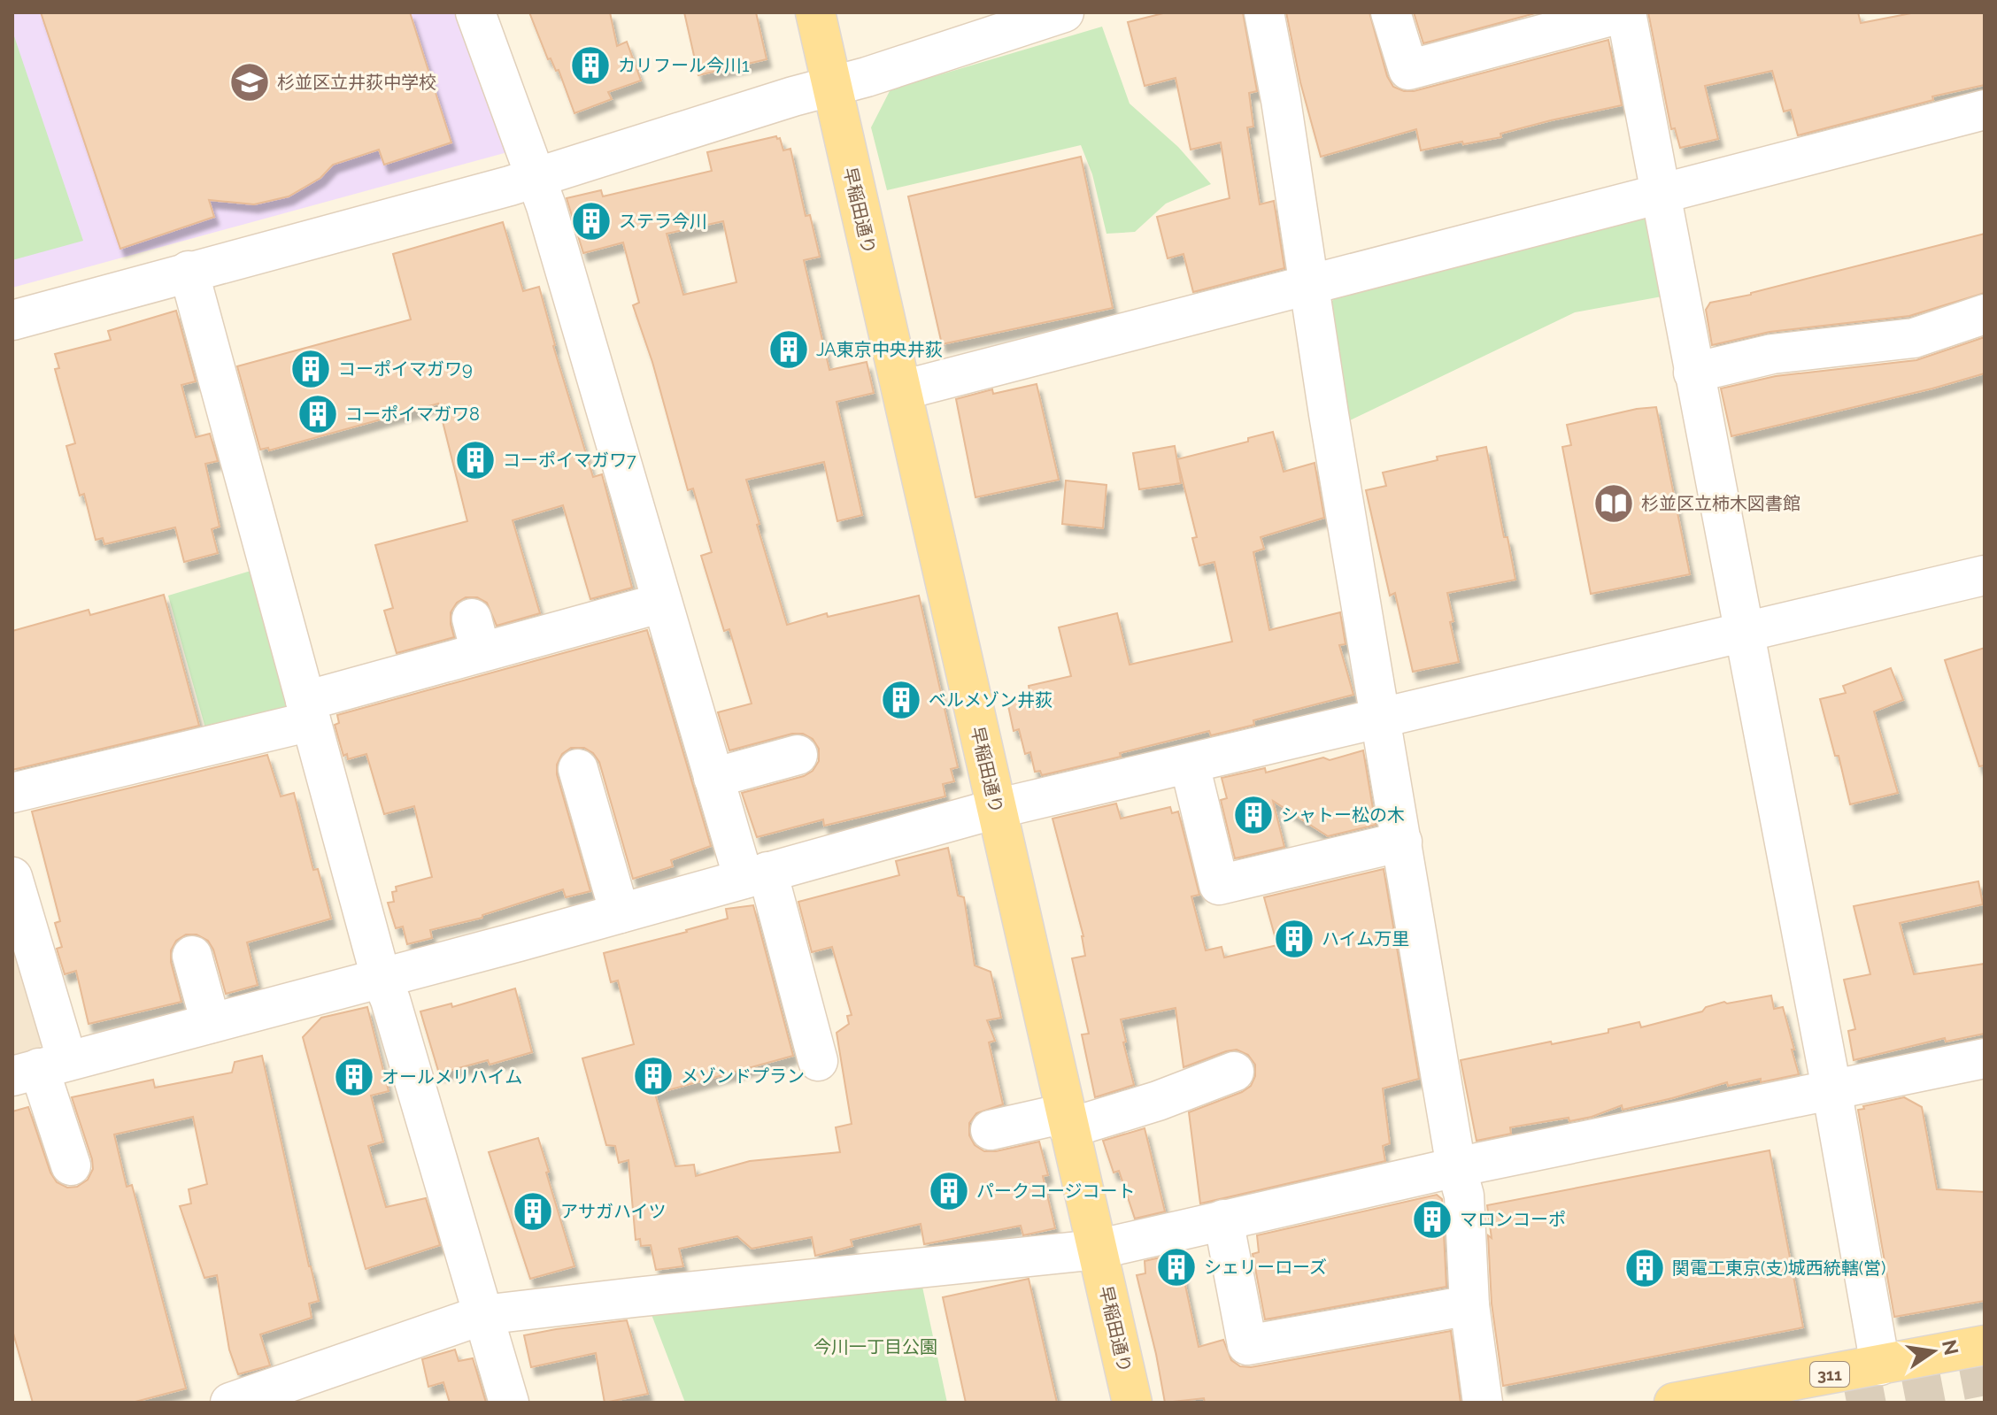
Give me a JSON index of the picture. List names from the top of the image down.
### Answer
{
  "streets": {
    "main road": ["早稲田通り", "311"]
  },
  "parks": ["今川一丁目公園"],
  "places": {
    "building": [
      "カリフール今川1",
      "ステラ今川",
      "JA東京中央井荻",
      "コーポイマガワ9",
      "コーポイマガワ8",
      "コーポイマガワ7",
      "ベルメゾン井荻",
      "シャトー松の木",
      "ハイム万里",
      "メゾンドプラン",
      "オールメリハイム",
      "パークコージコート",
      "アサガハイツ",
      "マロンコーポ",
      "シェリーローズ",
      "関電工東京(支)城西統轄(営)"
    ],
    "school or university": ["杉並区立井荻中学校"],
    "library": ["杉並区立柿木図書館"]
  },
  "north": "right"
}
